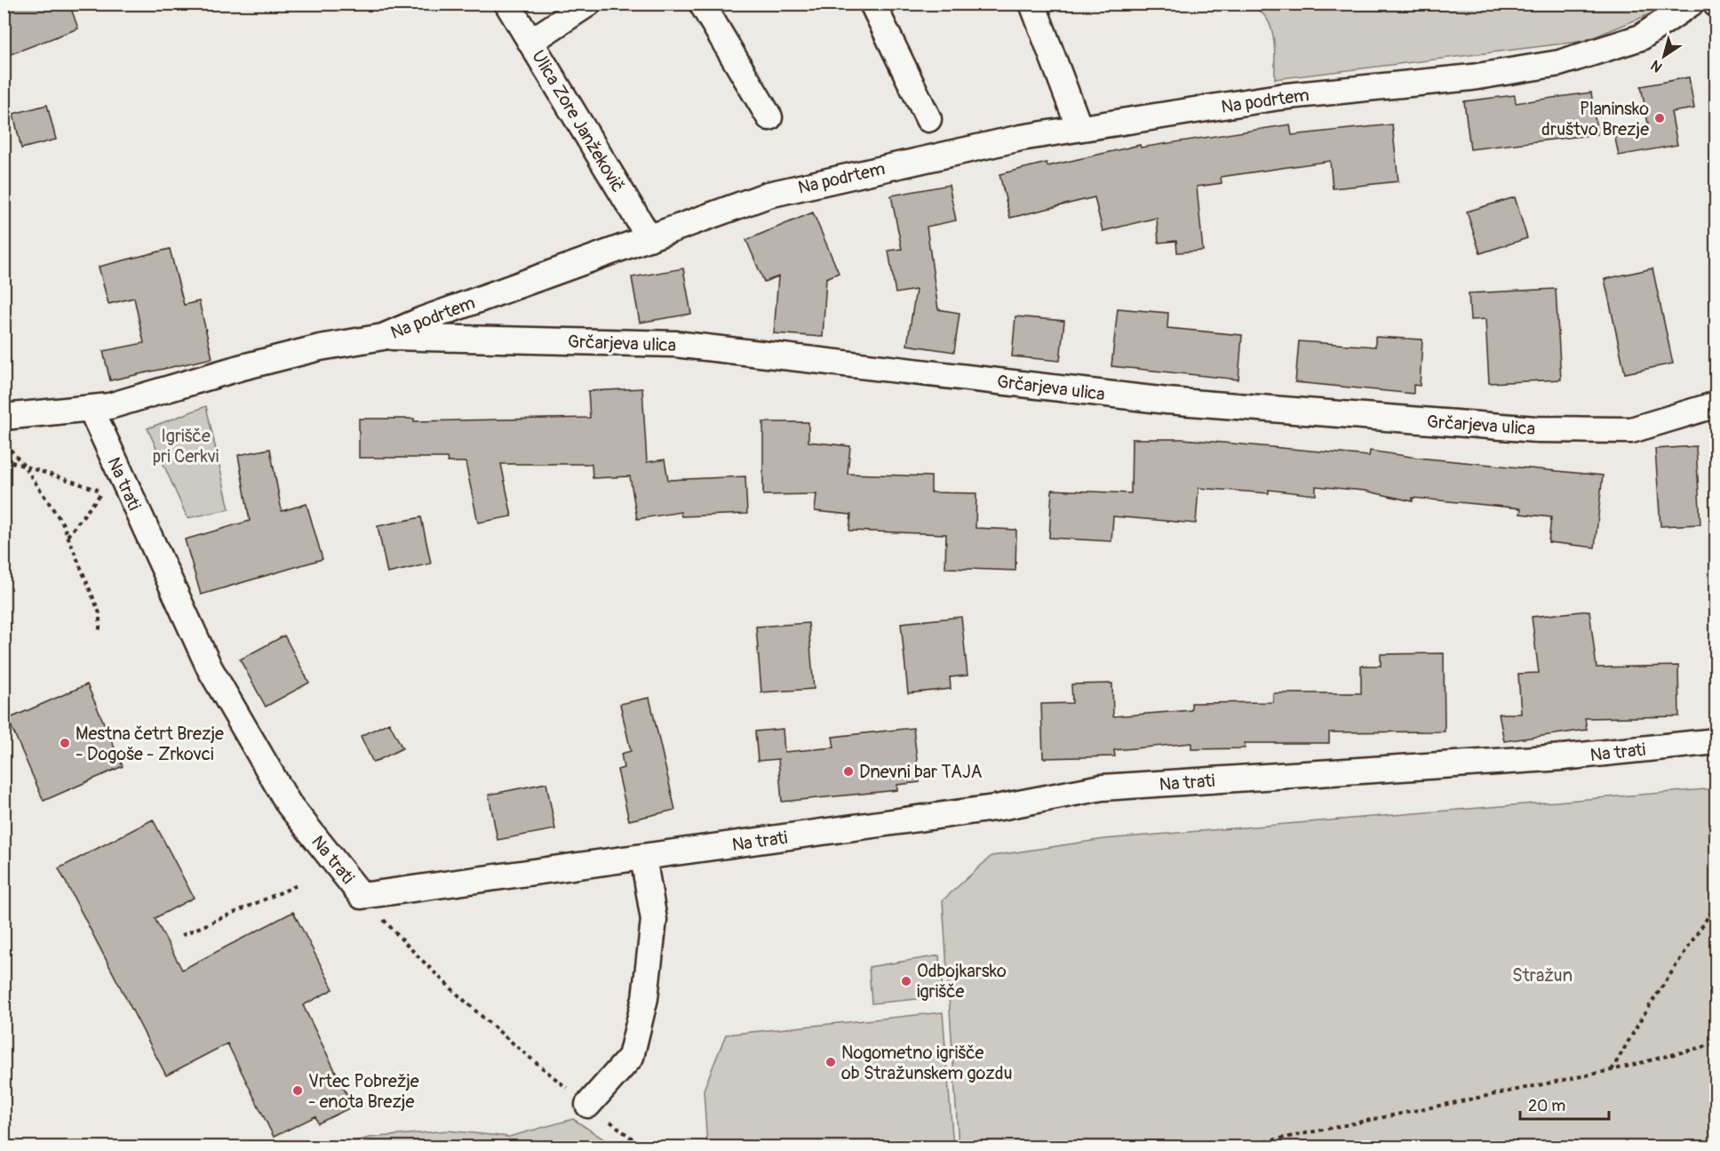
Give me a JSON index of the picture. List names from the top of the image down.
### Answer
{
  "streets": {
    "street": [
      "Na podrtem",
      "Ulica Zore Janžekovič",
      "Grčarjeva ulica",
      "Na trati"
    ]
  },
  "crossings": [
    ["Na podrtem", "Ulica Zore Janžekovič"],
    ["Na podrtem", "Grčarjeva ulica"],
    ["Na podrtem", "Na trati"]
  ],
  "parks": ["Igrišče pri Cerkvi", "Stražun"],
  "places": [
    "Planinsko društvo Brezje",
    "Mestna četrt Brezje - Dogoše - Zrkovci",
    "Dnevni bar TAJA",
    "Odbojkarsko igrišče",
    "Nogometno igrišče ob Stražunskem gozdu",
    "Vrtec Pobrežje - enota Brezje"
  ],
  "scale_bar": "20 m",
  "north": "bottom left"
}
